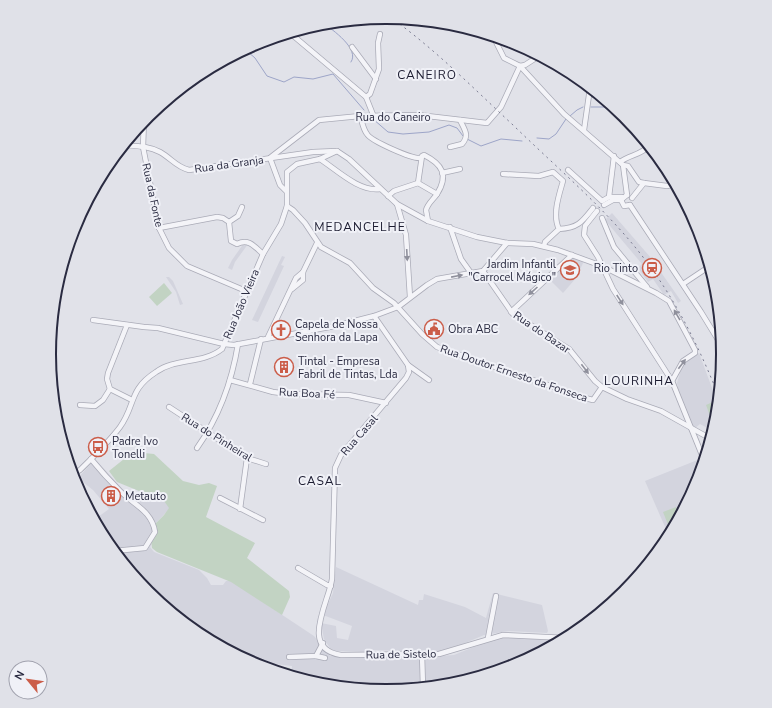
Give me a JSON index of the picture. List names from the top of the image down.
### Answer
{
  "streets": {
    "street": [
      "Rua do Caneiro",
      "Rua da Granja",
      "Rua da Fonte",
      "Rua João Vieira",
      "Rua do Bazar",
      "Rua Doutor Ernesto da Fonseca",
      "Rua Boa Fé",
      "Rua Casal",
      "Rua do Pinheiral",
      "Rua de Sistelo"
    ]
  },
  "crossings": [
    ["Rua do Caneiro", "Rua da Granja"],
    ["Rua da Granja", "Rua da Fonte"],
    ["Rua da Granja", "Rua João Vieira"],
    ["Rua da Fonte", "Rua João Vieira"],
    ["Rua João Vieira", "Rua Doutor Ernesto da Fonseca"],
    ["Rua do Bazar", "Rua Doutor Ernesto da Fonseca"],
    ["Rua Boa Fé", "Rua Casal"],
    ["Rua Casal", "Rua de Sistelo"]
  ],
  "one_way": ["Rua do Bazar"],
  "districts": [
    "CANEIRO",
    "MEDANCELHE",
    "LOURINHA",
    "CASAL"
  ],
  "places": {
    "station": ["Rio Tinto"],
    "school or university": ["Jardim Infantil \"Carrocel Mágico\""],
    "public building": ["Obra ABC"],
    "church": ["Capela de Nossa Senhora da Lapa"],
    "building": ["Tintal - Empresa Fabril de Tintas, Lda", "Metauto"],
    "bus stop": ["Padre Ivo Tonelli"]
  },
  "north": "top left"
}
